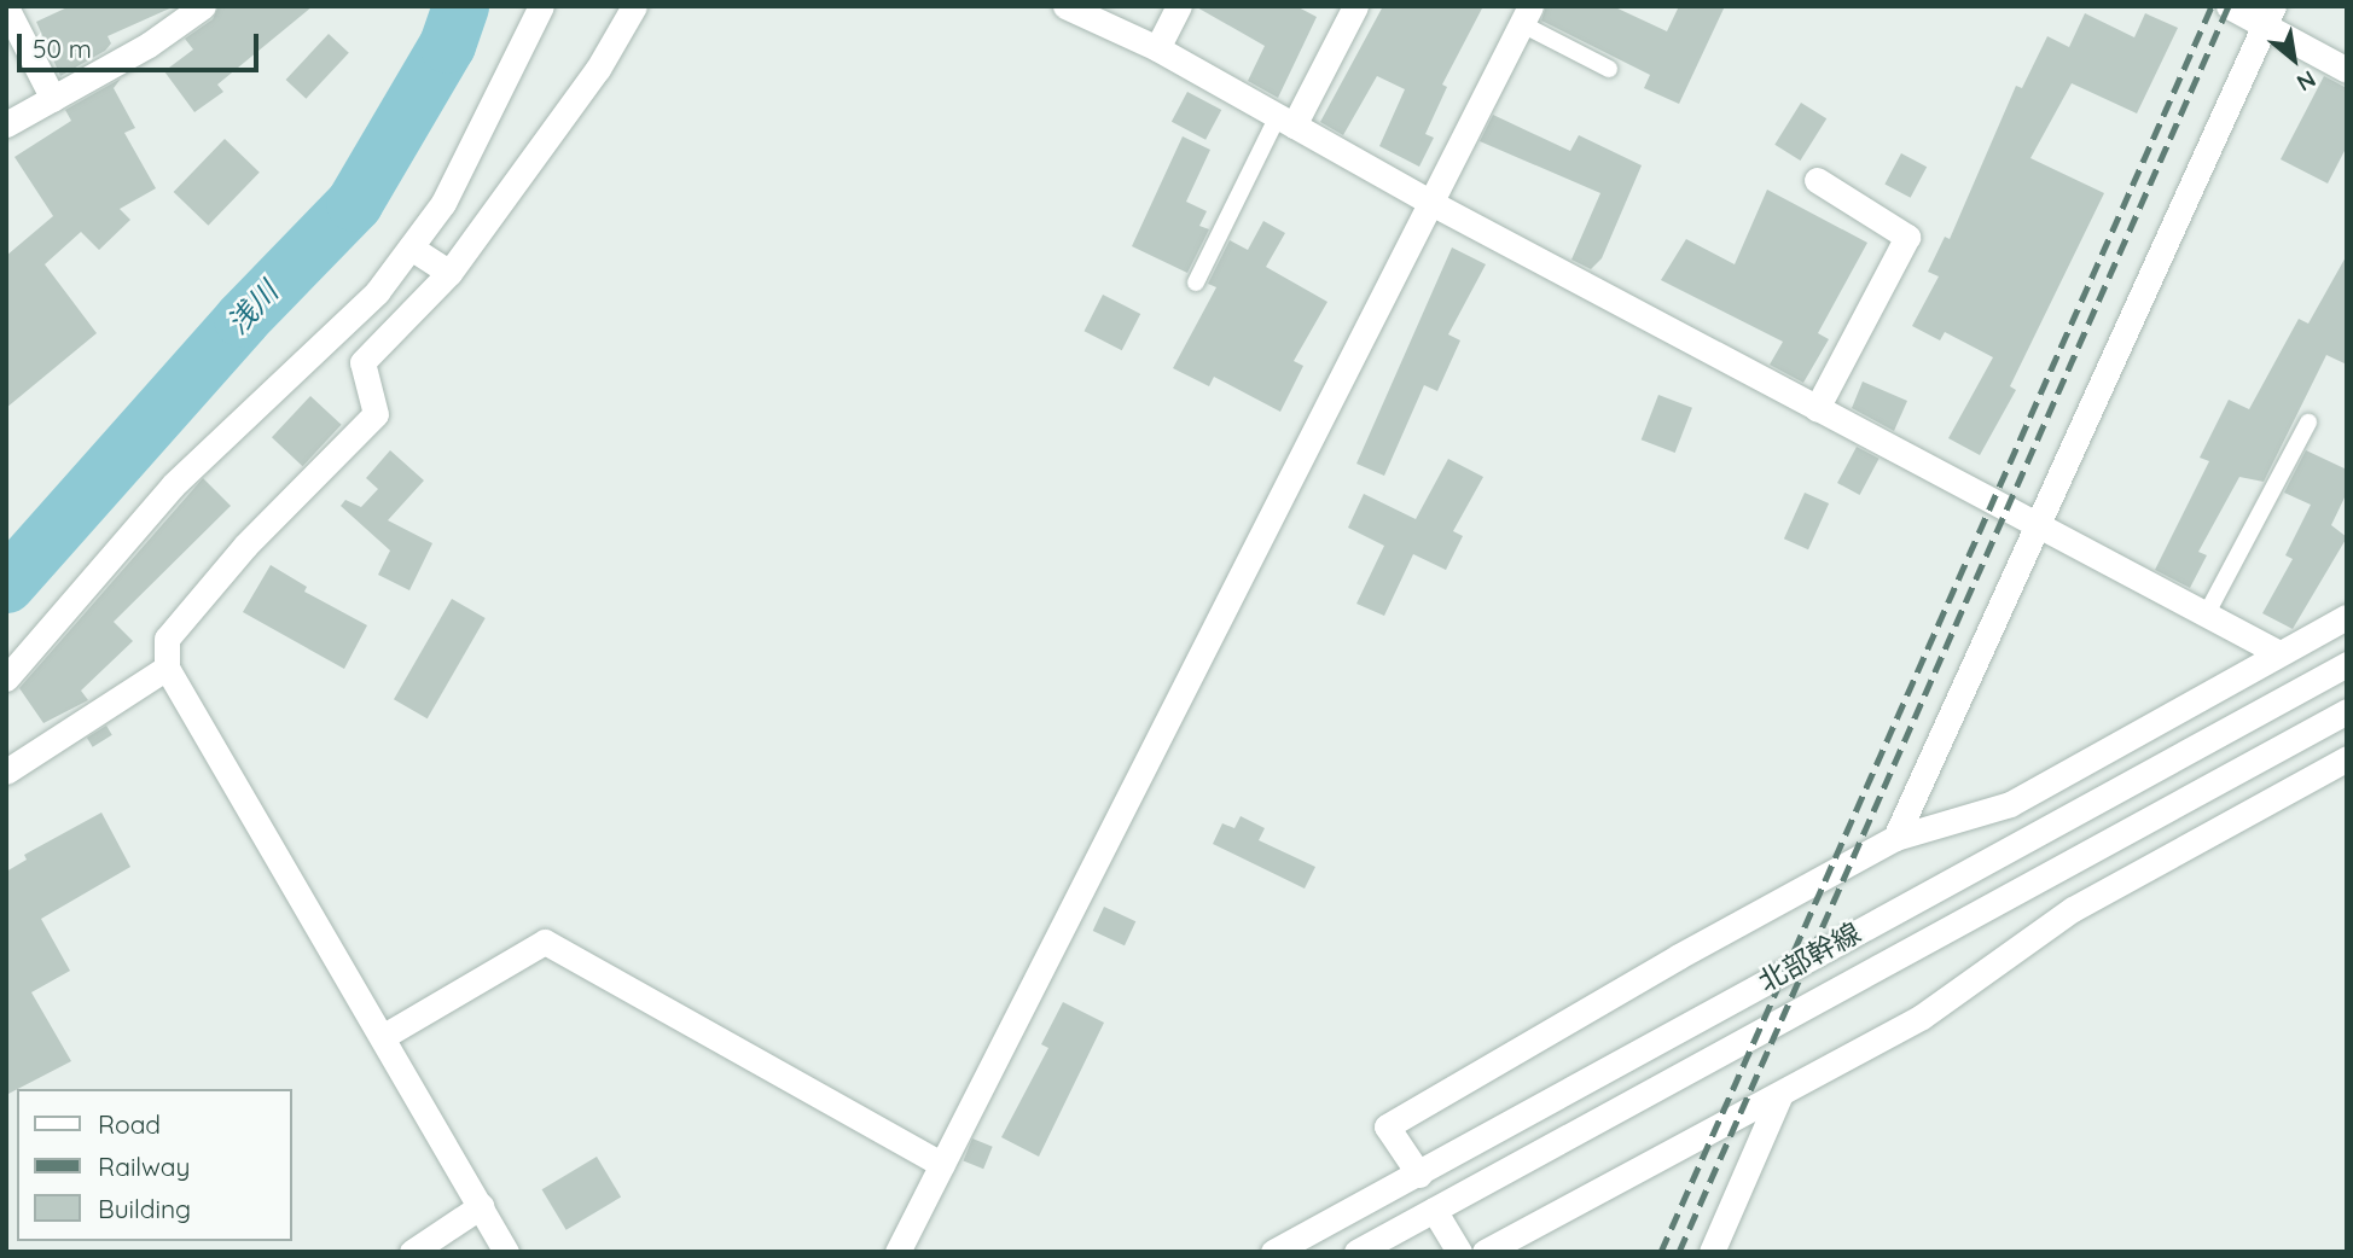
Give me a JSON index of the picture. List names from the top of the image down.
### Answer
{
  "streets": {
    "street": ["北部幹線"]
  },
  "water": ["浅川"],
  "legend": ["Road", "Railway", "Building"],
  "scale_bar": "50 m",
  "north": "bottom right"
}
